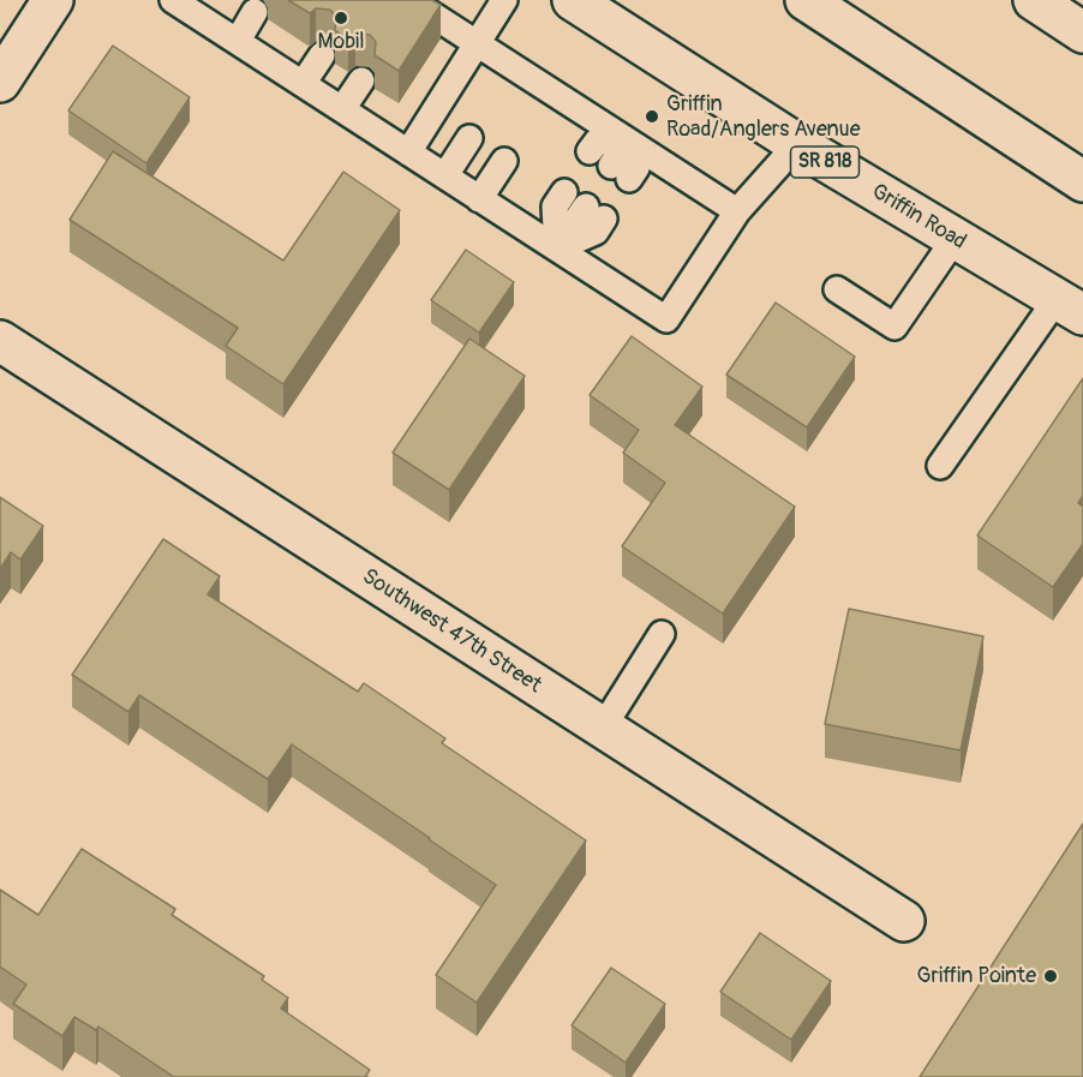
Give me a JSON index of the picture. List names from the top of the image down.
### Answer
{
  "streets": {
    "street": ["SR 818", "Griffin Road", "Southwest 47th Street"]
  },
  "places": ["Mobil", "Griffin Road/Anglers Avenue", "Griffin Pointe"]
}
